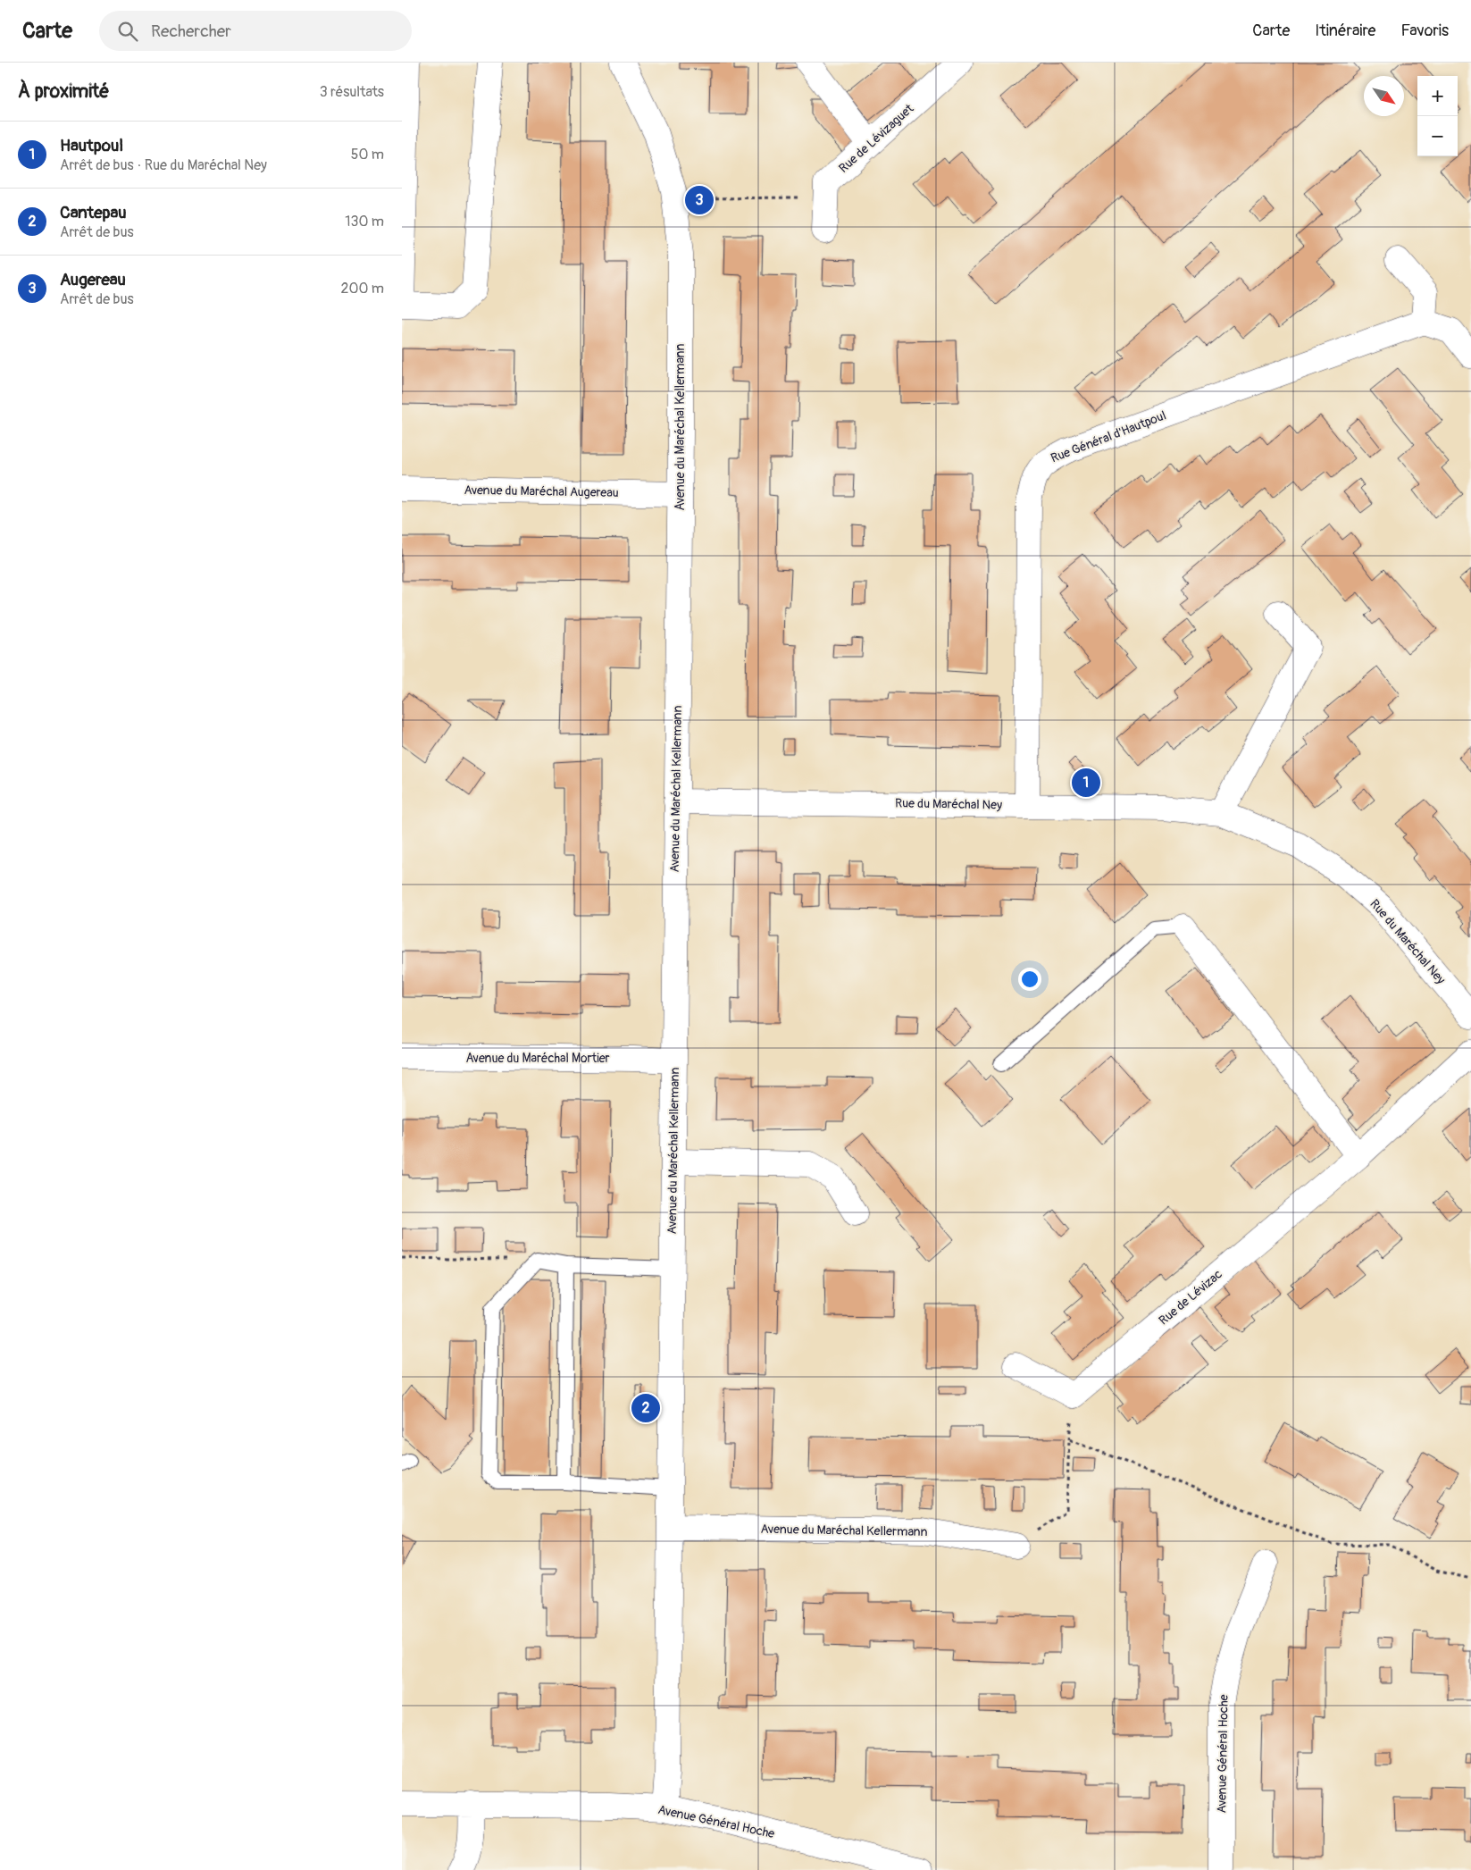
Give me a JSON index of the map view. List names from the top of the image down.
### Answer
{
  "streets": {
    "street": [
      "Rue de Lévizaguet",
      "Avenue du Maréchal Kellermann",
      "Rue Général d'Hautpoul",
      "Avenue du Maréchal Augereau",
      "Rue du Maréchal Ney",
      "Avenue du Maréchal Mortier",
      "Rue de Lévizac",
      "Avenue Général Hoche"
    ]
  },
  "crossings": [
    ["Avenue du Maréchal Kellermann", "Avenue du Maréchal Augereau"],
    ["Avenue du Maréchal Kellermann", "Rue du Maréchal Ney"],
    ["Avenue du Maréchal Kellermann", "Avenue du Maréchal Mortier"],
    ["Avenue du Maréchal Kellermann", "Avenue Général Hoche"],
    ["Rue Général d'Hautpoul", "Rue du Maréchal Ney"]
  ],
  "north": "bottom right",
  "page": {
    "header": "Carte",
    "search": "Rechercher",
    "nav": ["Carte", "Itinéraire", "Favoris"],
    "heading": ["À proximité", "3 résultats"],
    "map_buttons": ["+", "−"],
    "list": [
      {
        "mark": "1",
        "name": "Hautpoul",
        "note": "Arrêt de bus · Rue du Maréchal Ney",
        "value": "50 m"
      },
      {
        "mark": "2",
        "name": "Cantepau",
        "note": "Arrêt de bus",
        "value": "130 m"
      },
      {
        "mark": "3",
        "name": "Augereau",
        "note": "Arrêt de bus",
        "value": "200 m"
      }
    ],
    "pins": ["3", "1", "2"]
  }
}
